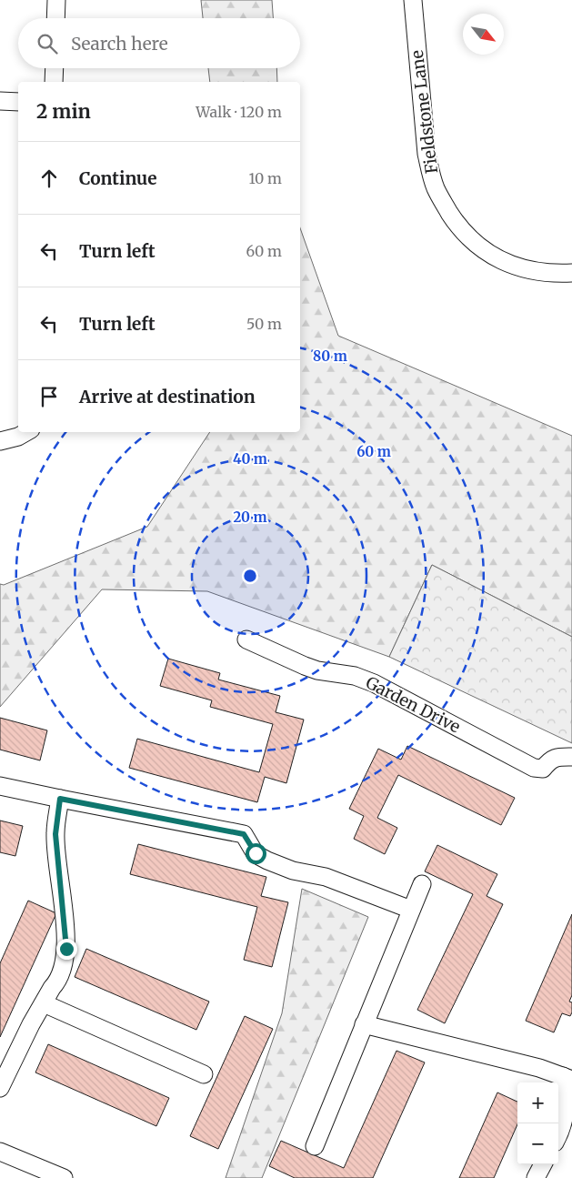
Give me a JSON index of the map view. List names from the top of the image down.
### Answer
{
  "streets": {
    "street": ["Fieldstone Lane", "Garden Drive"]
  },
  "north": "bottom right",
  "page": {
    "search": "Search here",
    "heading": ["2 min", "Walk · 120 m"],
    "list": [
      ["Continue", "10 m"],
      ["Turn left", "60 m"],
      ["Turn left", "50 m"],
      "Arrive at destination"
    ],
    "map_buttons": ["+", "−"]
  },
  "rings": [
    "80 m",
    "60 m",
    "40 m",
    "20 m"
  ]
}
